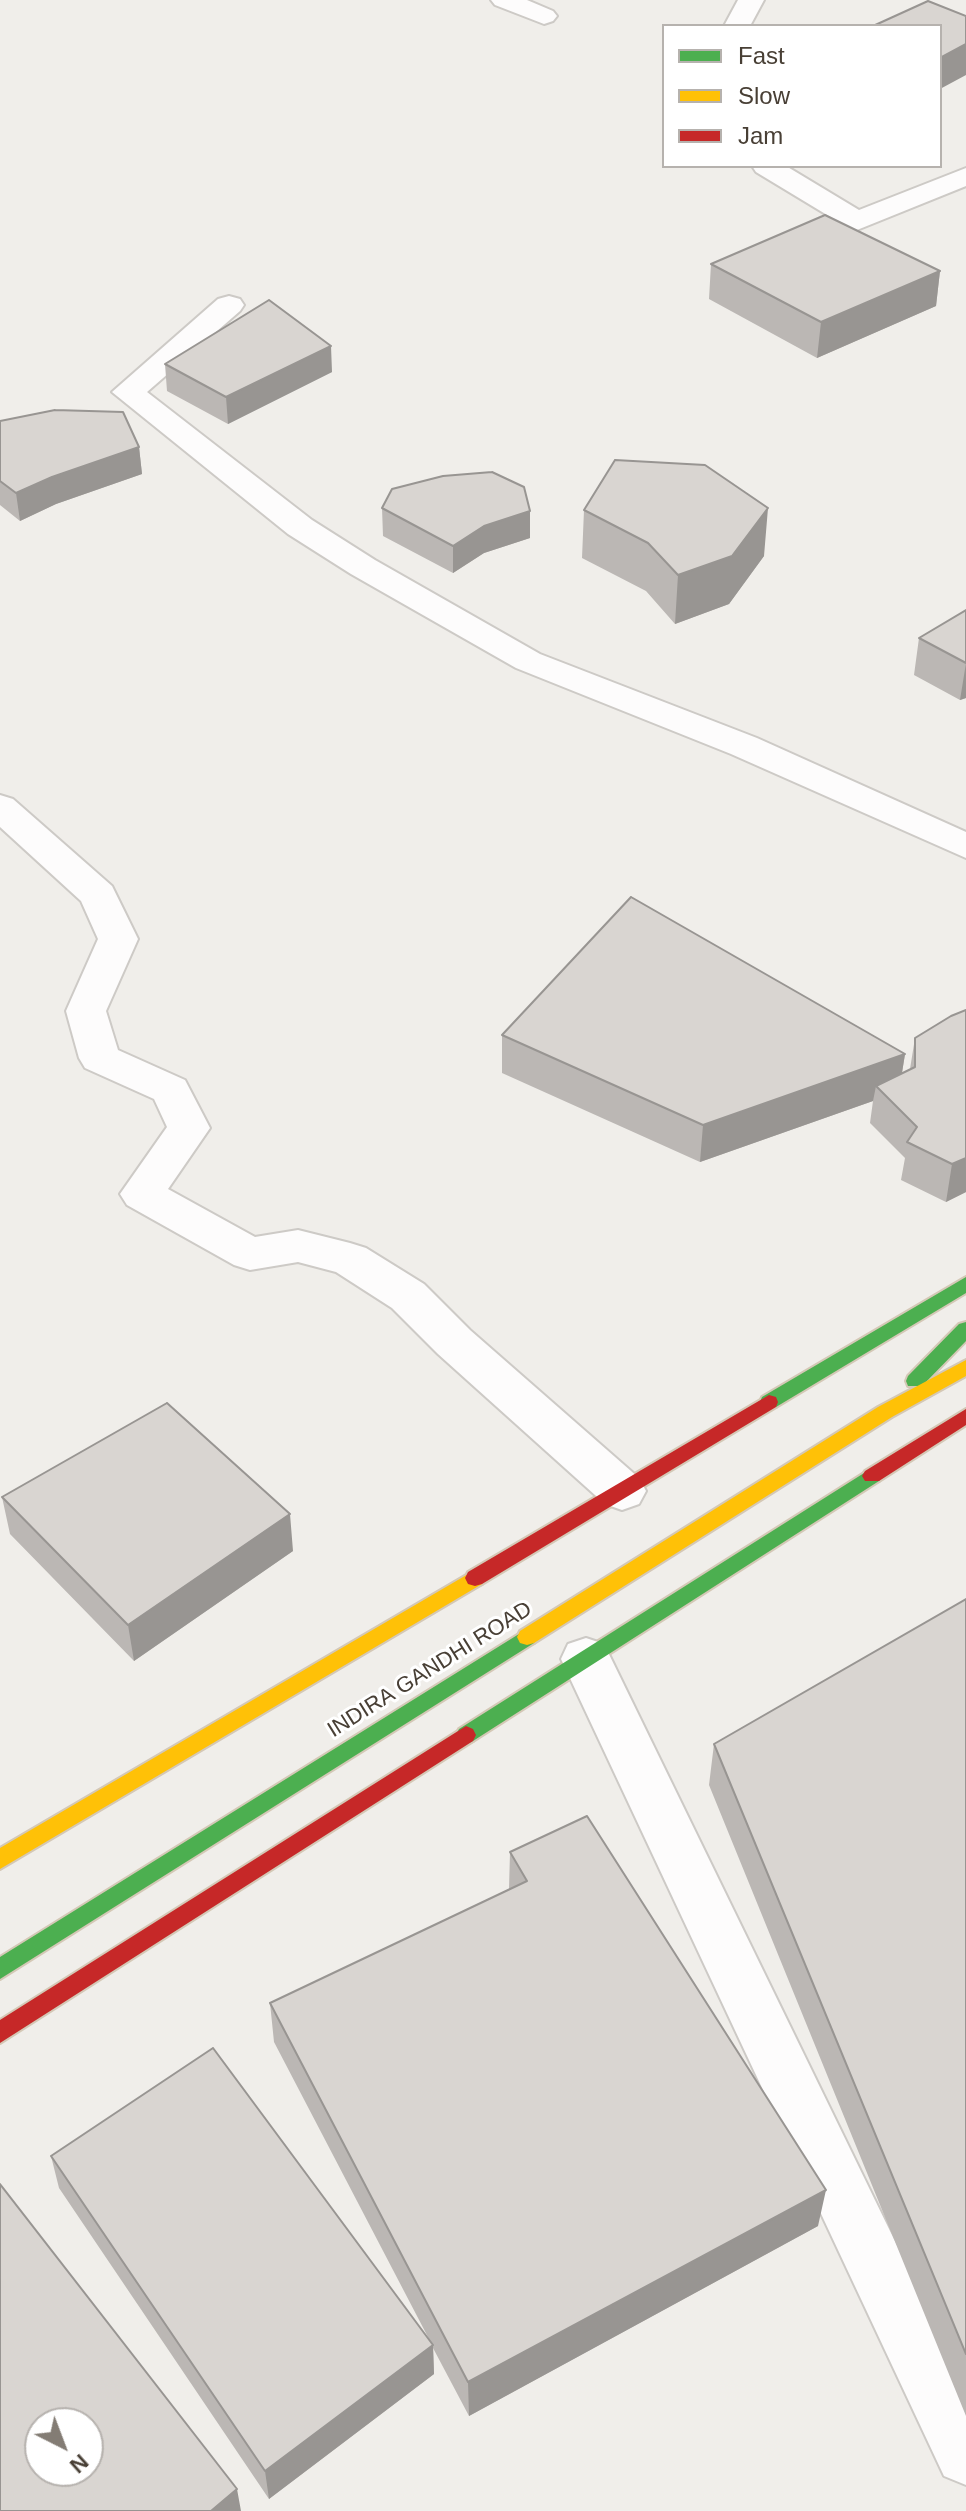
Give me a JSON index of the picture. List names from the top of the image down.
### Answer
{
  "streets": {
    "main road": ["INDIRA GANDHI ROAD"]
  },
  "legend": ["Fast", "Slow", "Jam"],
  "north": "bottom right"
}
